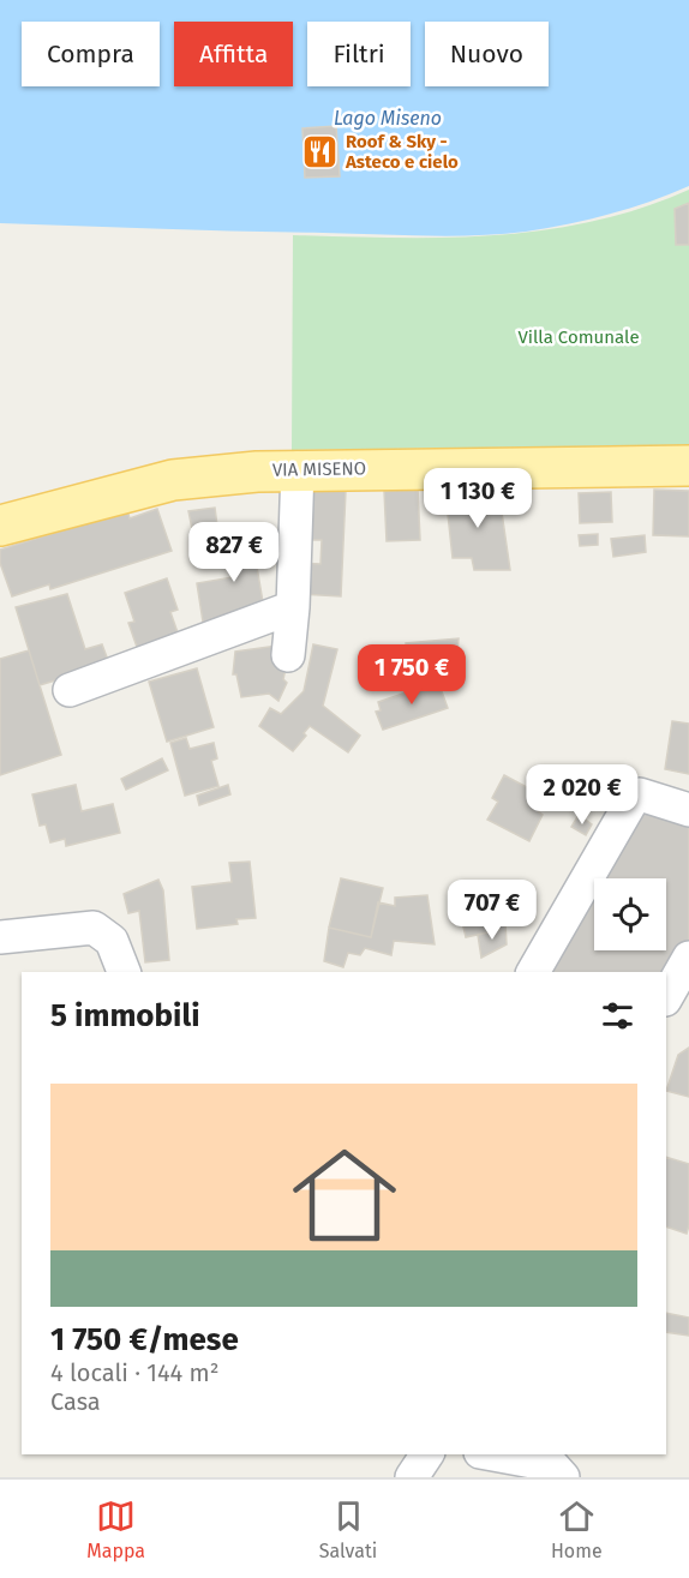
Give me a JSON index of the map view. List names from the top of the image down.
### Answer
{
  "streets": {
    "main road": ["VIA MISENO"]
  },
  "water": ["Lago Miseno"],
  "parks": ["Villa Comunale"],
  "places": {
    "restaurant": ["Roof & Sky - Asteco e cielo"]
  },
  "page": {
    "chip": [
      "Compra",
      "Affitta",
      "Filtri",
      "Nuovo"
    ],
    "price": [
      "1 130 €",
      "827 €",
      "1 750 €",
      "2 020 €",
      "707 €"
    ],
    "heading": "5 immobili",
    "list": [
      {
        "name": "1 750 €/mese",
        "note": "4 locali · 144 m² · Casa"
      }
    ],
    "tabs": ["Mappa", "Salvati", "Home"]
  }
}
